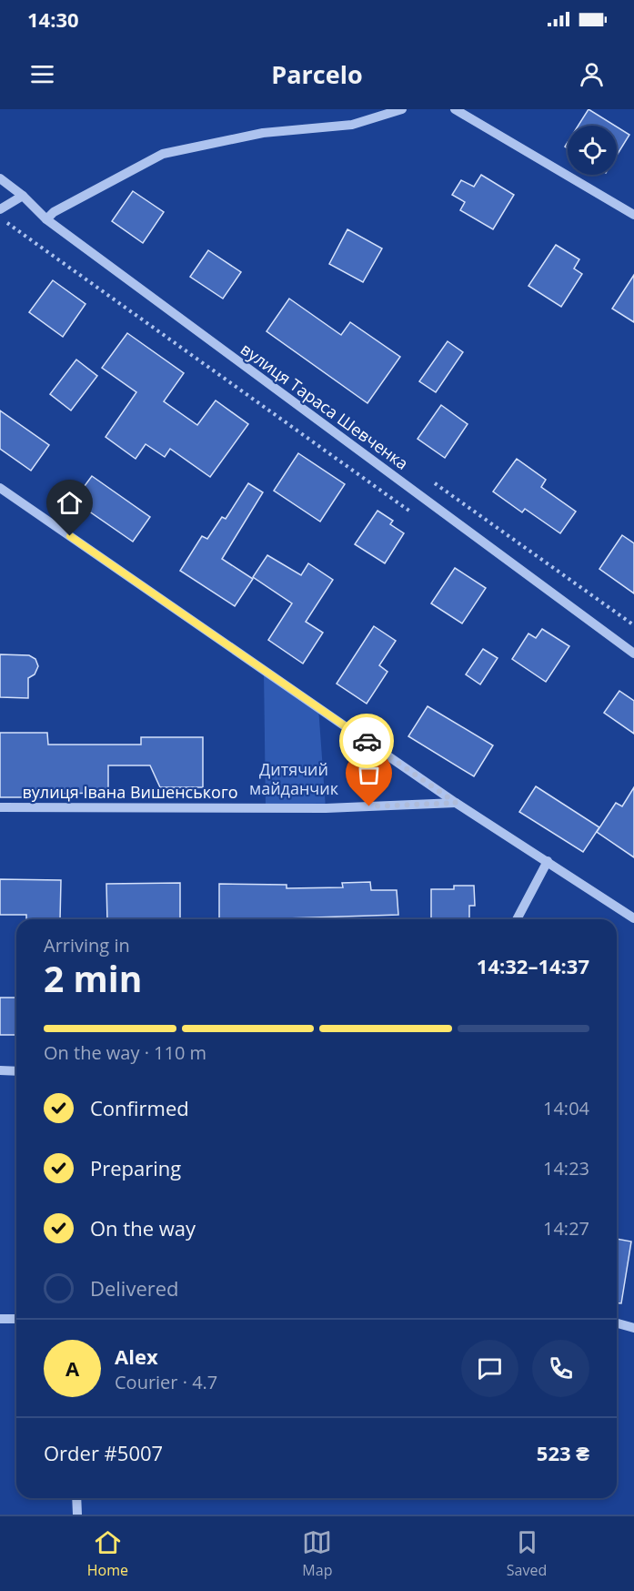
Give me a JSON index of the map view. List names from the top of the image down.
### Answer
{
  "streets": {
    "street": ["вулиця Тараса Шевченка", "вулиця Івана Вишенського"]
  },
  "parks": ["Дитячий майданчик"],
  "page": {
    "status": "14:30",
    "header": "Parcelo",
    "heading": ["2 min", "Arriving in", "14:32–14:37"],
    "panel": [
      "Alex",
      "Courier · 4.7",
      "Order #5007",
      "523 ₴"
    ],
    "bar": "On the way · 110 m",
    "list": [
      ["Confirmed", "14:04"],
      ["Preparing", "14:23"],
      ["On the way", "14:27"],
      "Delivered"
    ],
    "round": "A",
    "tabs": ["Home", "Map", "Saved"]
  }
}
